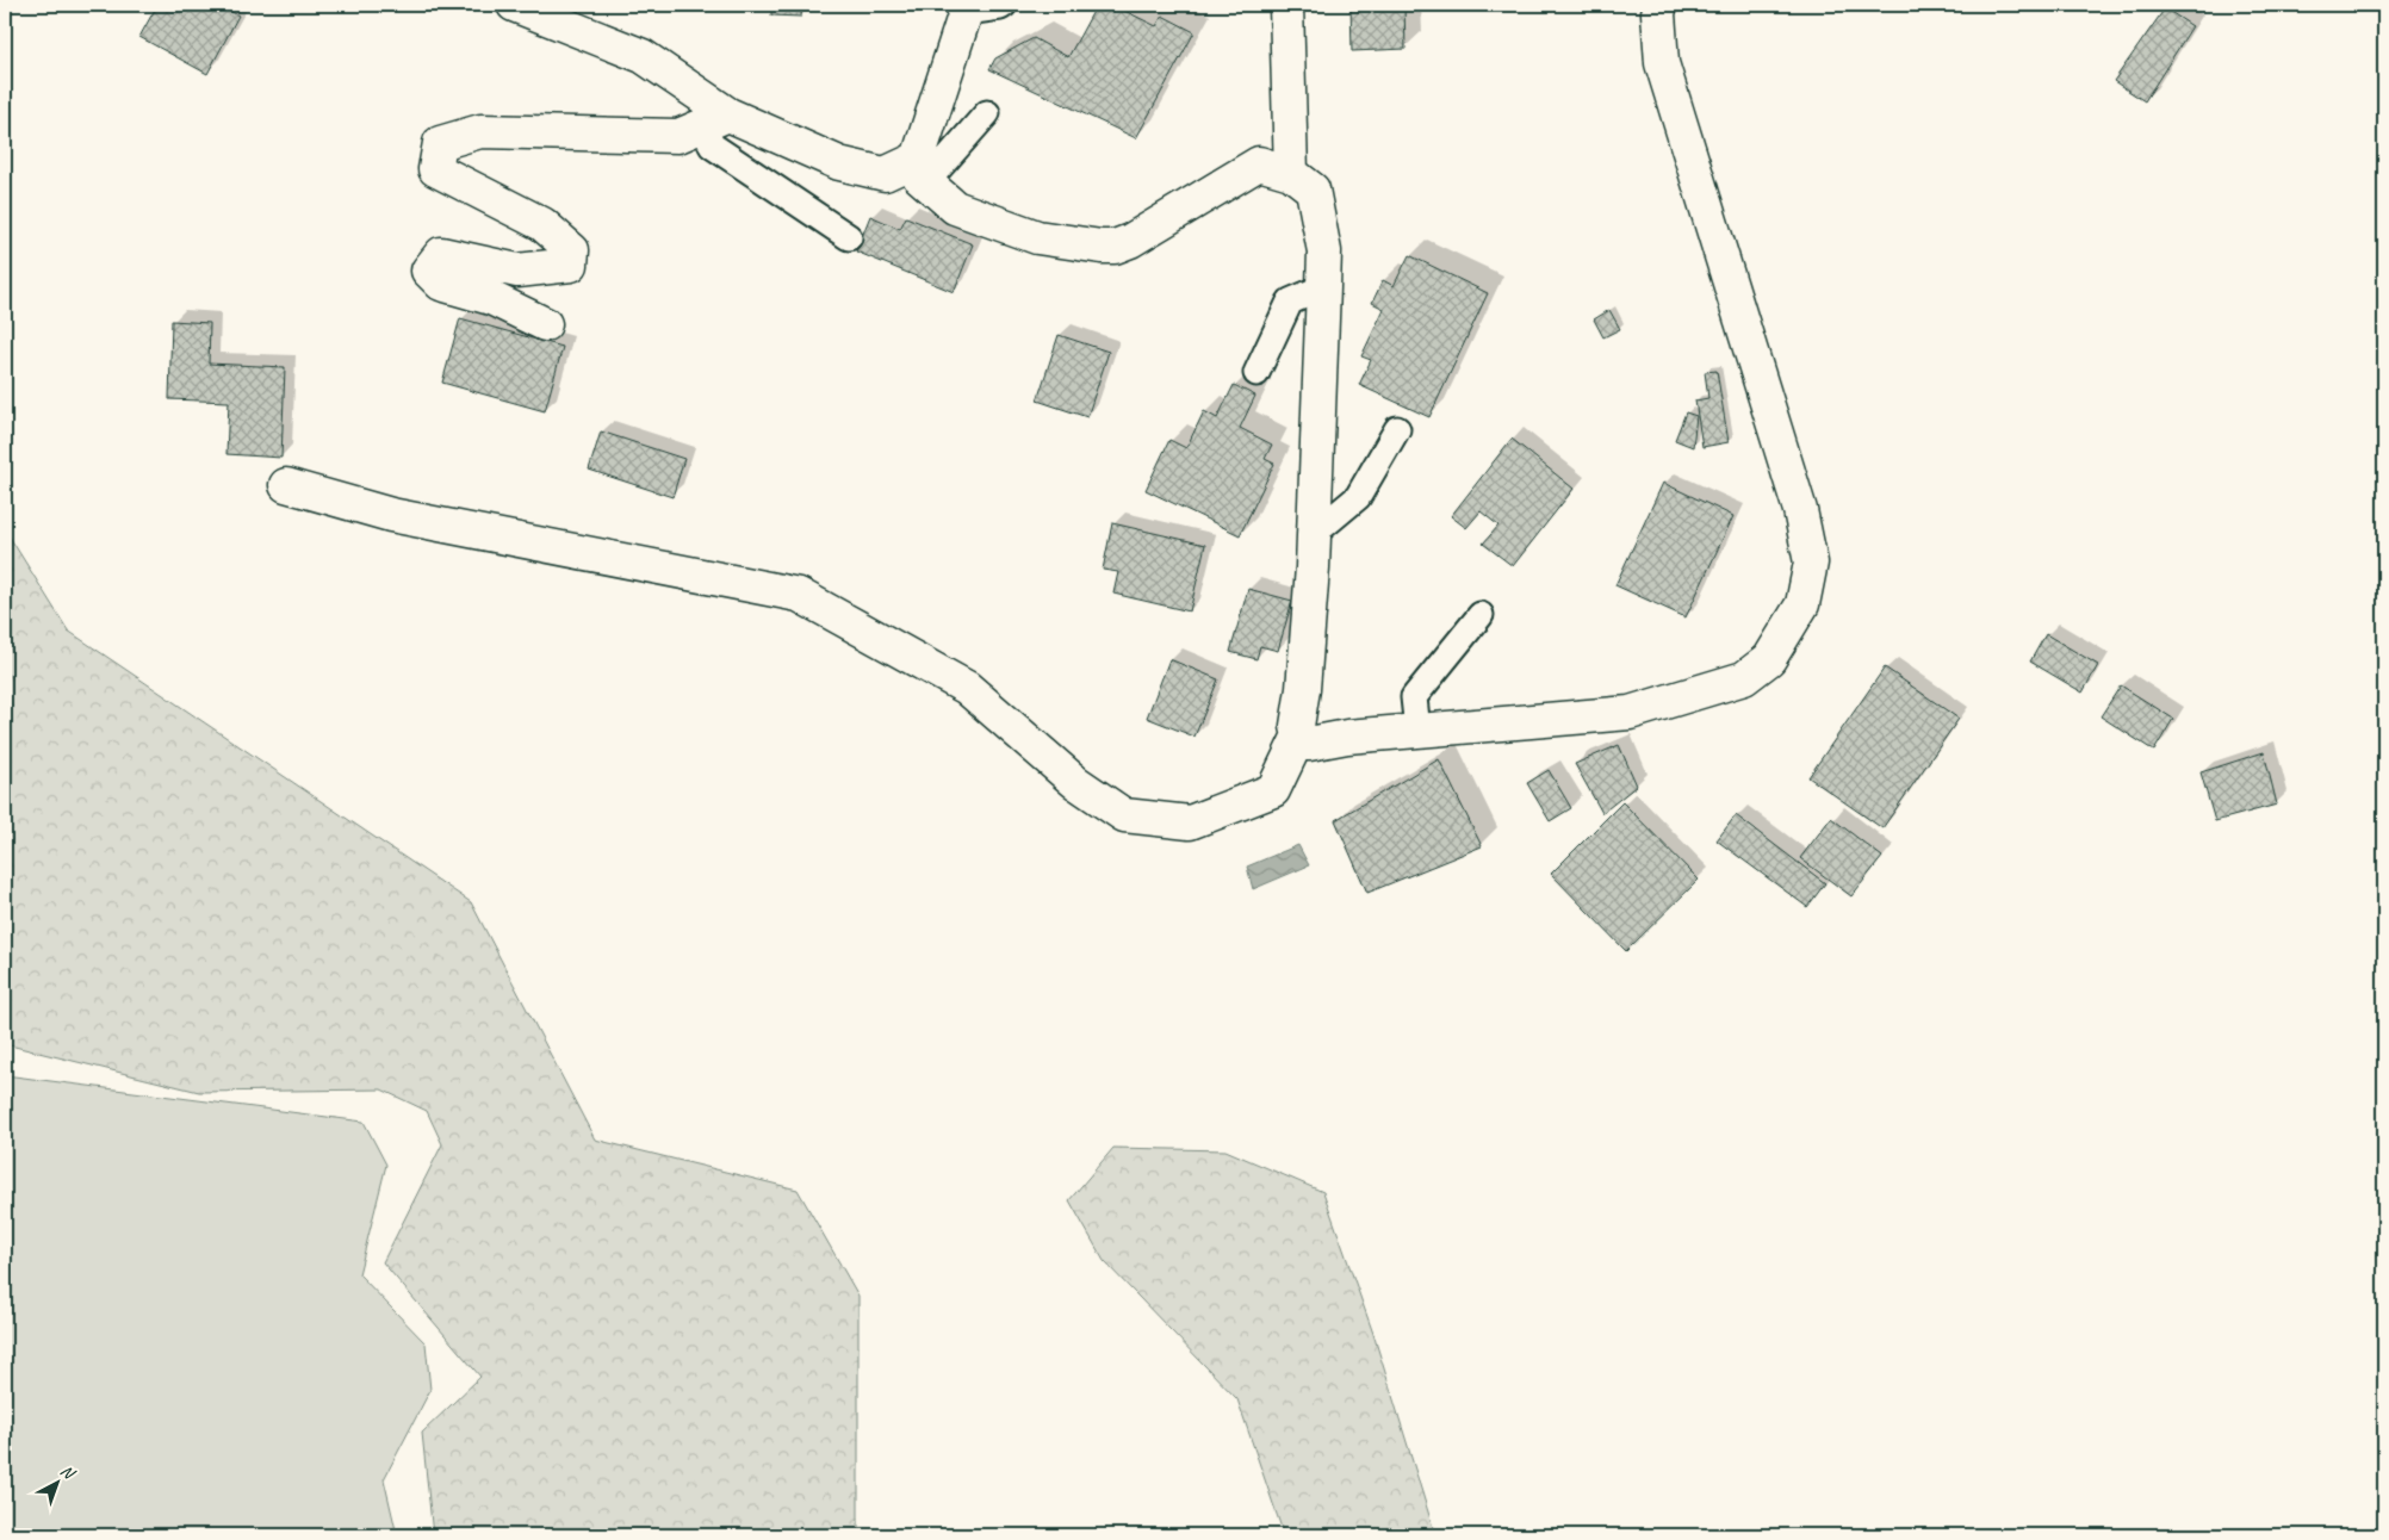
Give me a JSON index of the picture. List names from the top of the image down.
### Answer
{
  "north": "top right"
}
